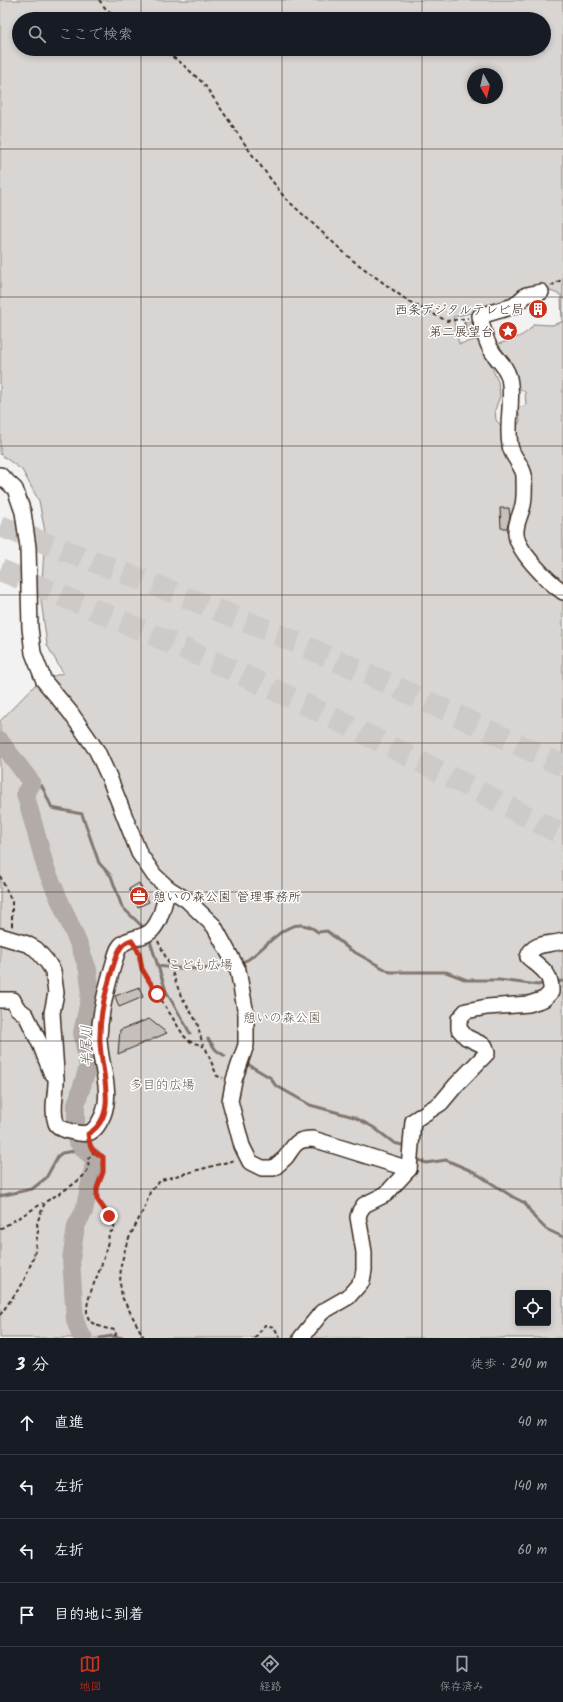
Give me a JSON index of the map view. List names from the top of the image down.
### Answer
{
  "water": ["半尾川"],
  "parks": ["こども広場", "憩いの森公園", "多目的広場"],
  "places": {
    "building": ["西条デジタルテレビ局"],
    "place": ["第二展望台"],
    "office": ["憩いの森公園 管理事務所"]
  },
  "north": "bottom",
  "page": {
    "search": "ここで検索",
    "heading": ["3 分", "徒歩 · 240 m"],
    "list": [
      ["直進", "40 m"],
      ["左折", "140 m"],
      ["左折", "60 m"],
      "目的地に到着"
    ],
    "nav": ["地図", "経路", "保存済み"]
  }
}
